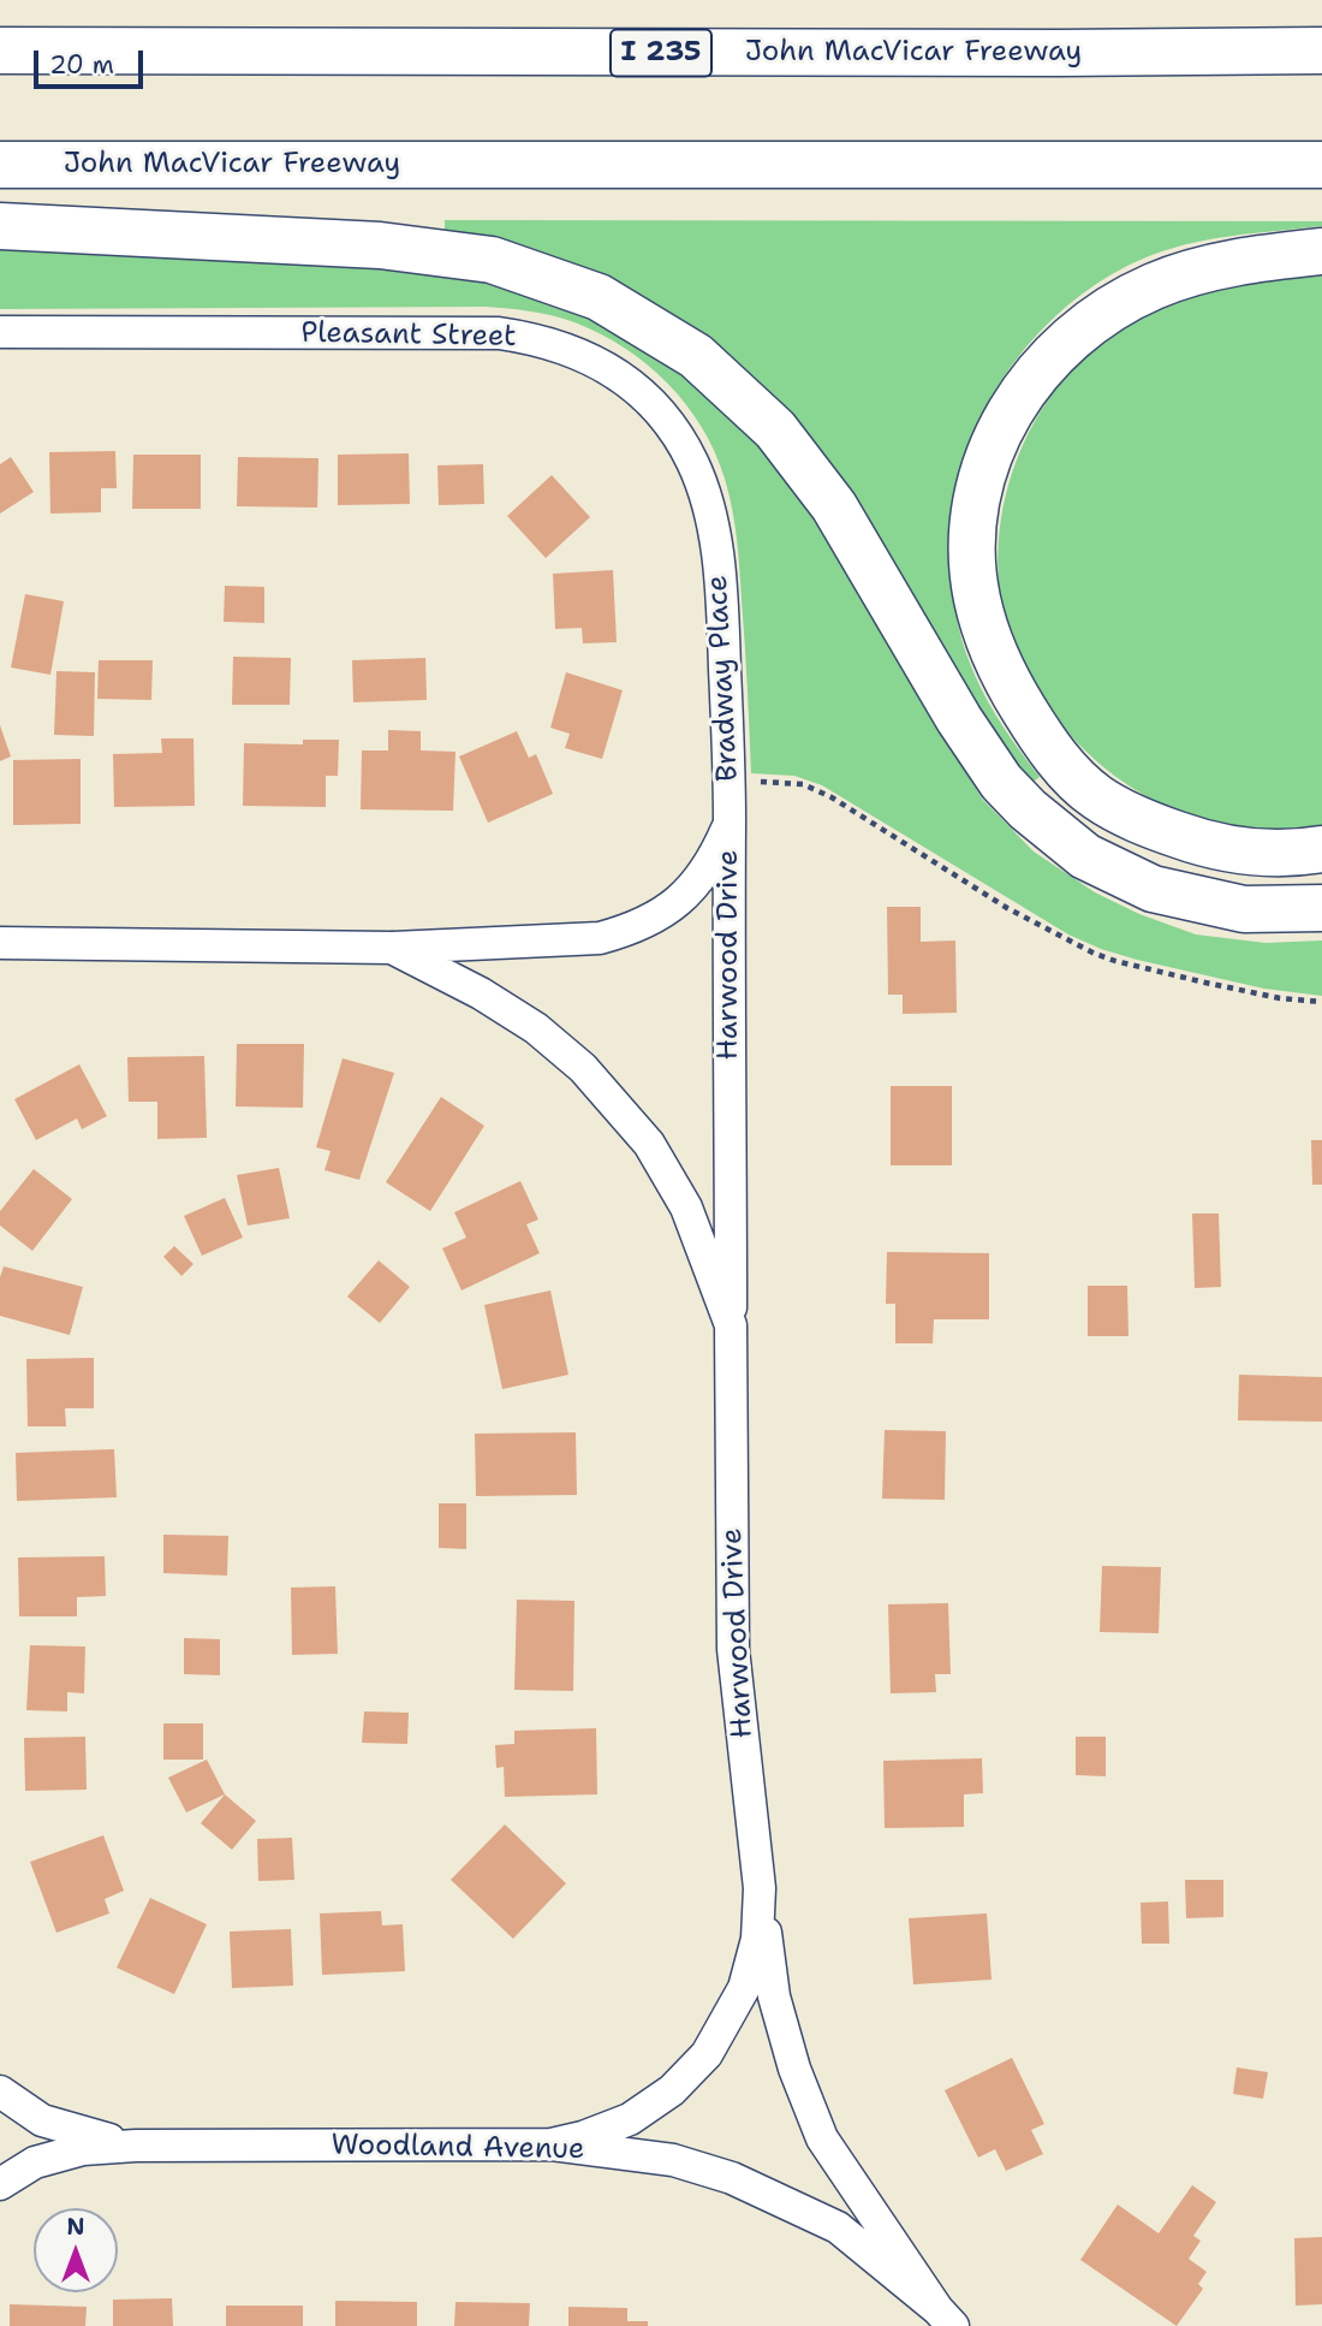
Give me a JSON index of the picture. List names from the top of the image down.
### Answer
{
  "streets": {
    "highway": ["I 235", "John MacVicar Freeway"],
    "street": [
      "Pleasant Street",
      "Bradway Place",
      "Harwood Drive",
      "Woodland Avenue"
    ]
  },
  "crossings": [
    ["Pleasant Street", "Bradway Place"],
    ["Bradway Place", "Harwood Drive"],
    ["Harwood Drive", "Woodland Avenue"]
  ],
  "scale_bar": "20 m",
  "north": "top"
}
